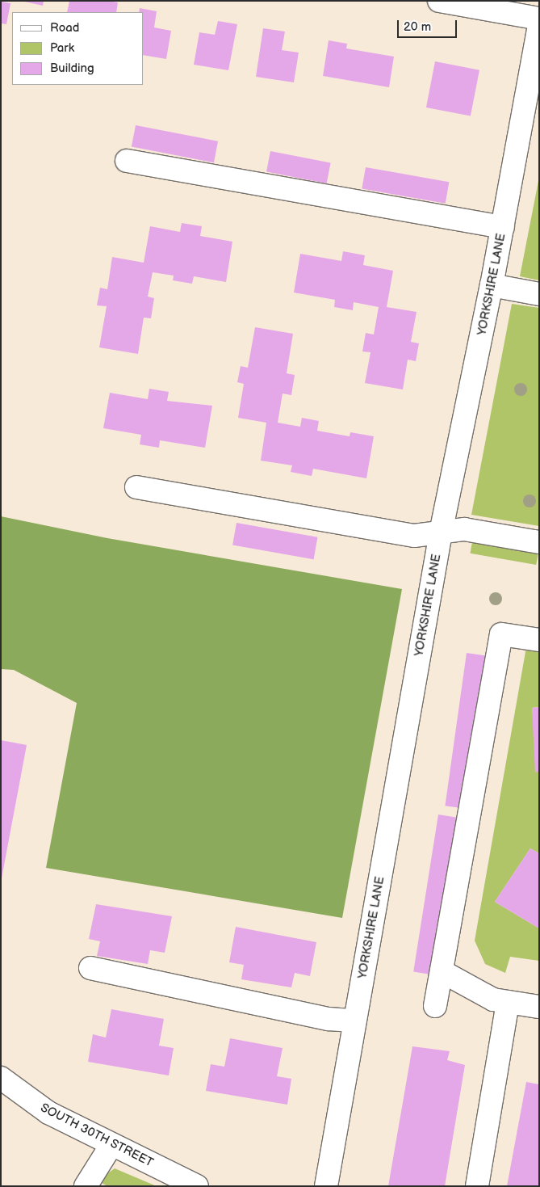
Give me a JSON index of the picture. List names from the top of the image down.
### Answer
{
  "streets": {
    "street": ["YORKSHIRE LANE", "SOUTH 30TH STREET"]
  },
  "legend": ["Road", "Park", "Building"],
  "scale_bar": "20 m"
}
